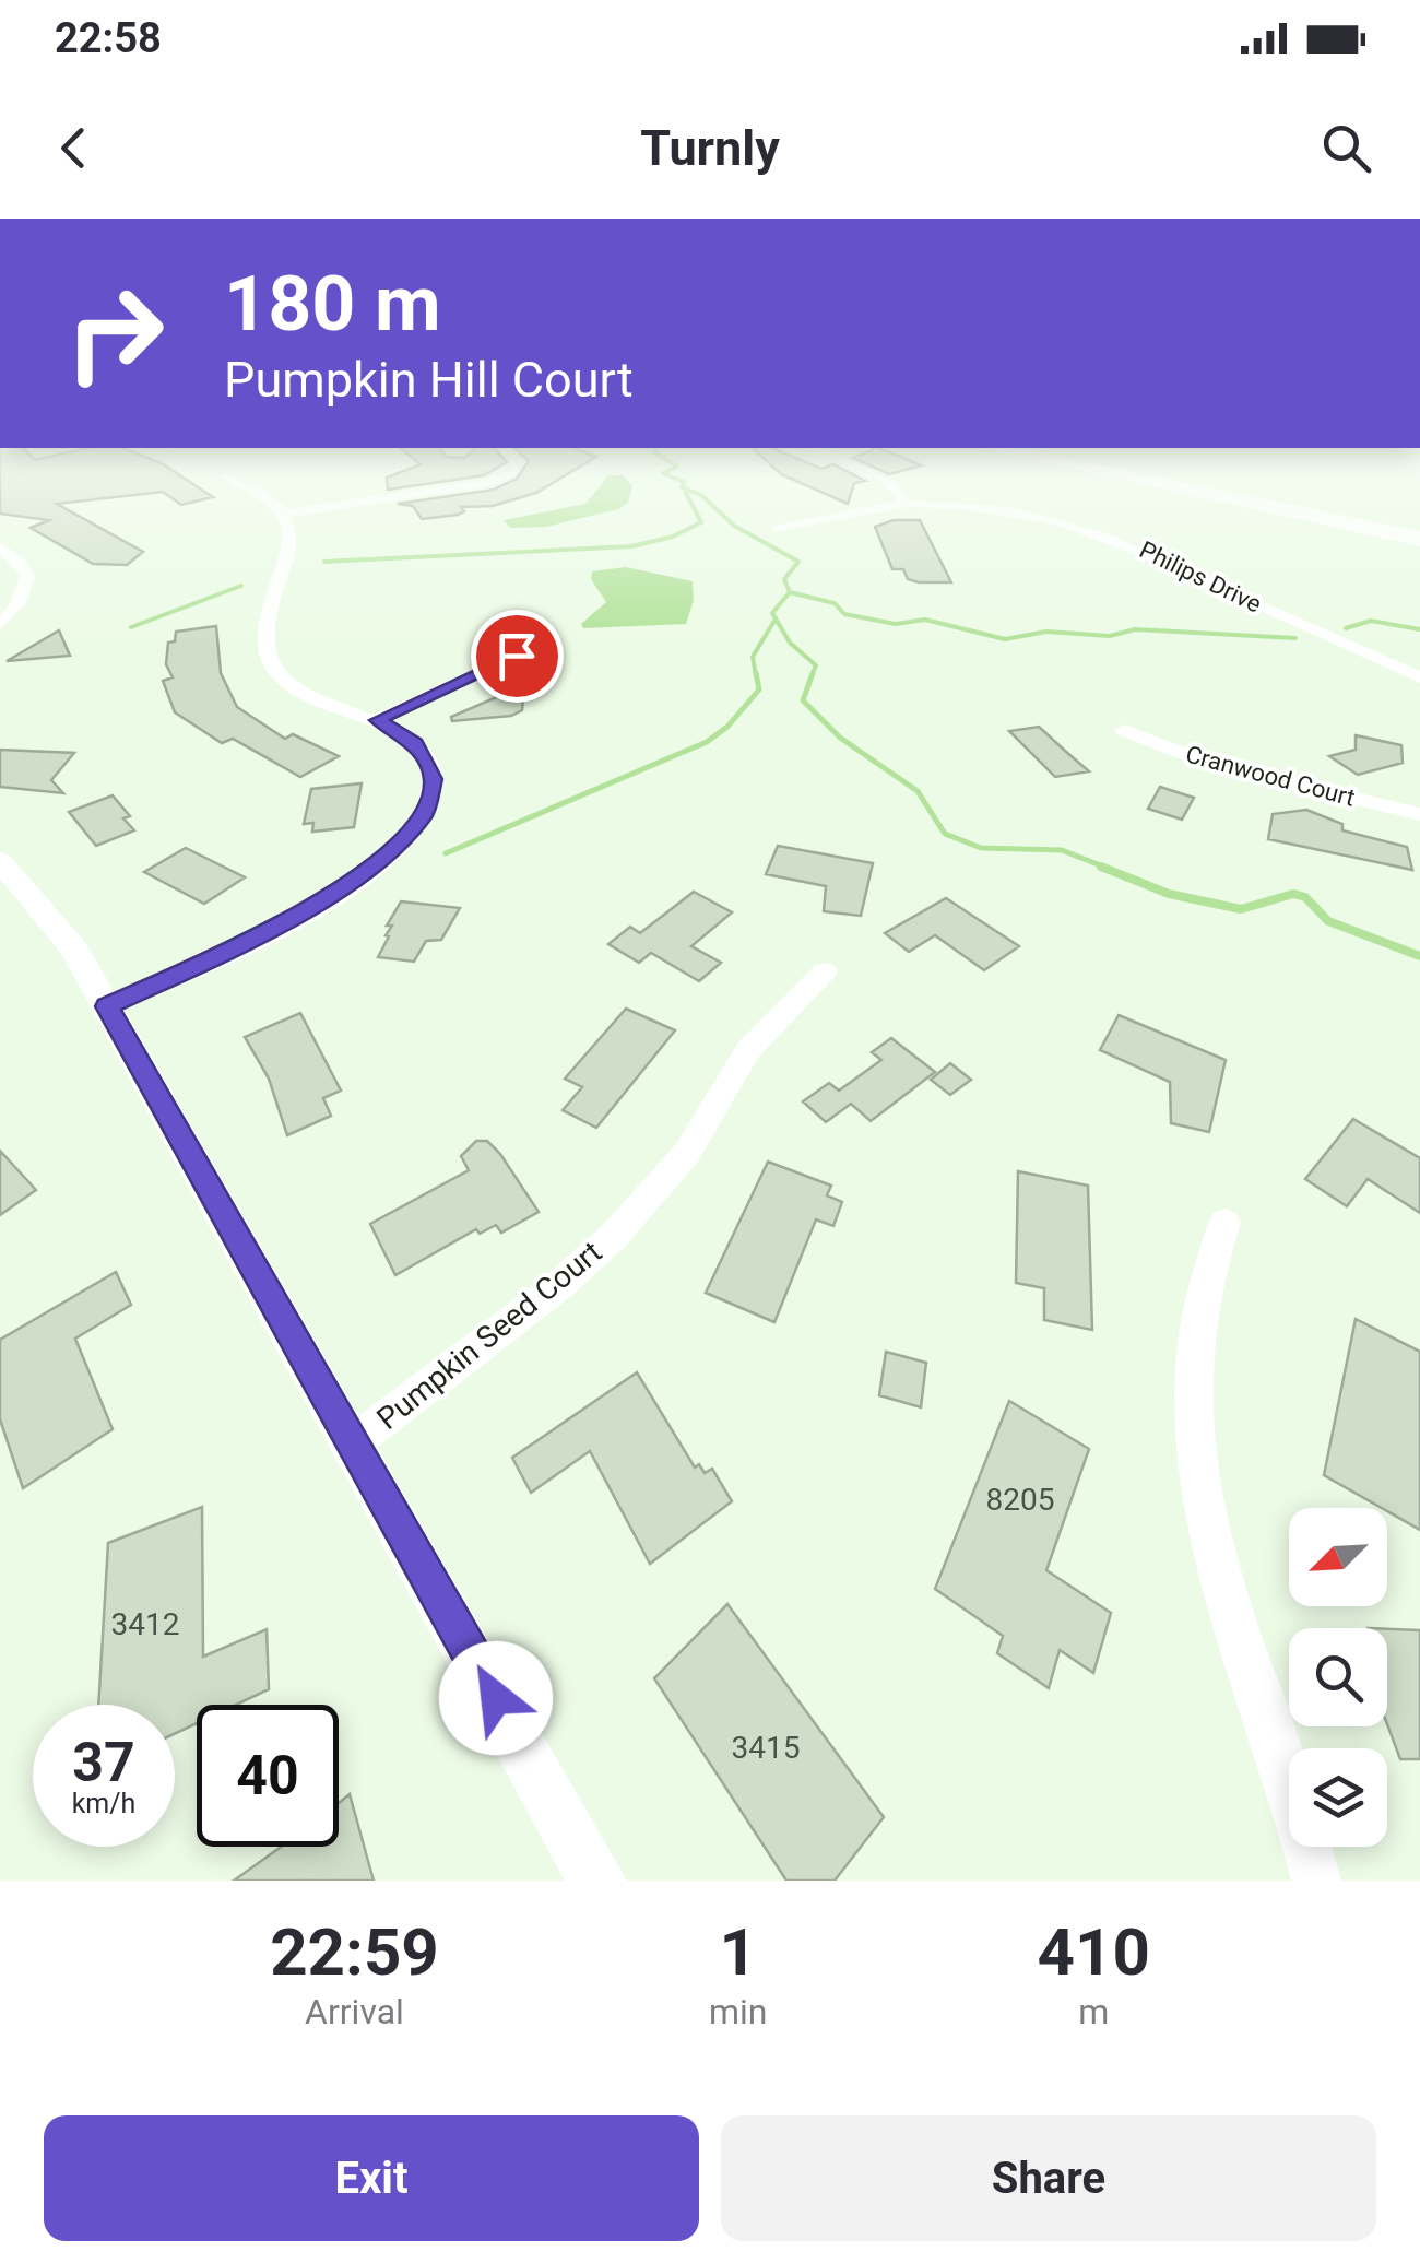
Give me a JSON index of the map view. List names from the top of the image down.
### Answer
{
  "streets": {
    "street": ["Philips Drive", "Cranwood Court", "Pumpkin Seed Court"]
  },
  "house_numbers": ["8205", "3412", "3415"],
  "north": "bottom left",
  "page": {
    "status": "22:58",
    "header": "Turnly",
    "turn": ["180 m", "Pumpkin Hill Court"],
    "speed": "37 km/h",
    "limit": "40",
    "eta": [
      "22:59",
      "Arrival",
      "1",
      "min",
      "410",
      "m"
    ],
    "buttons": ["Exit", "Share"]
  }
}
